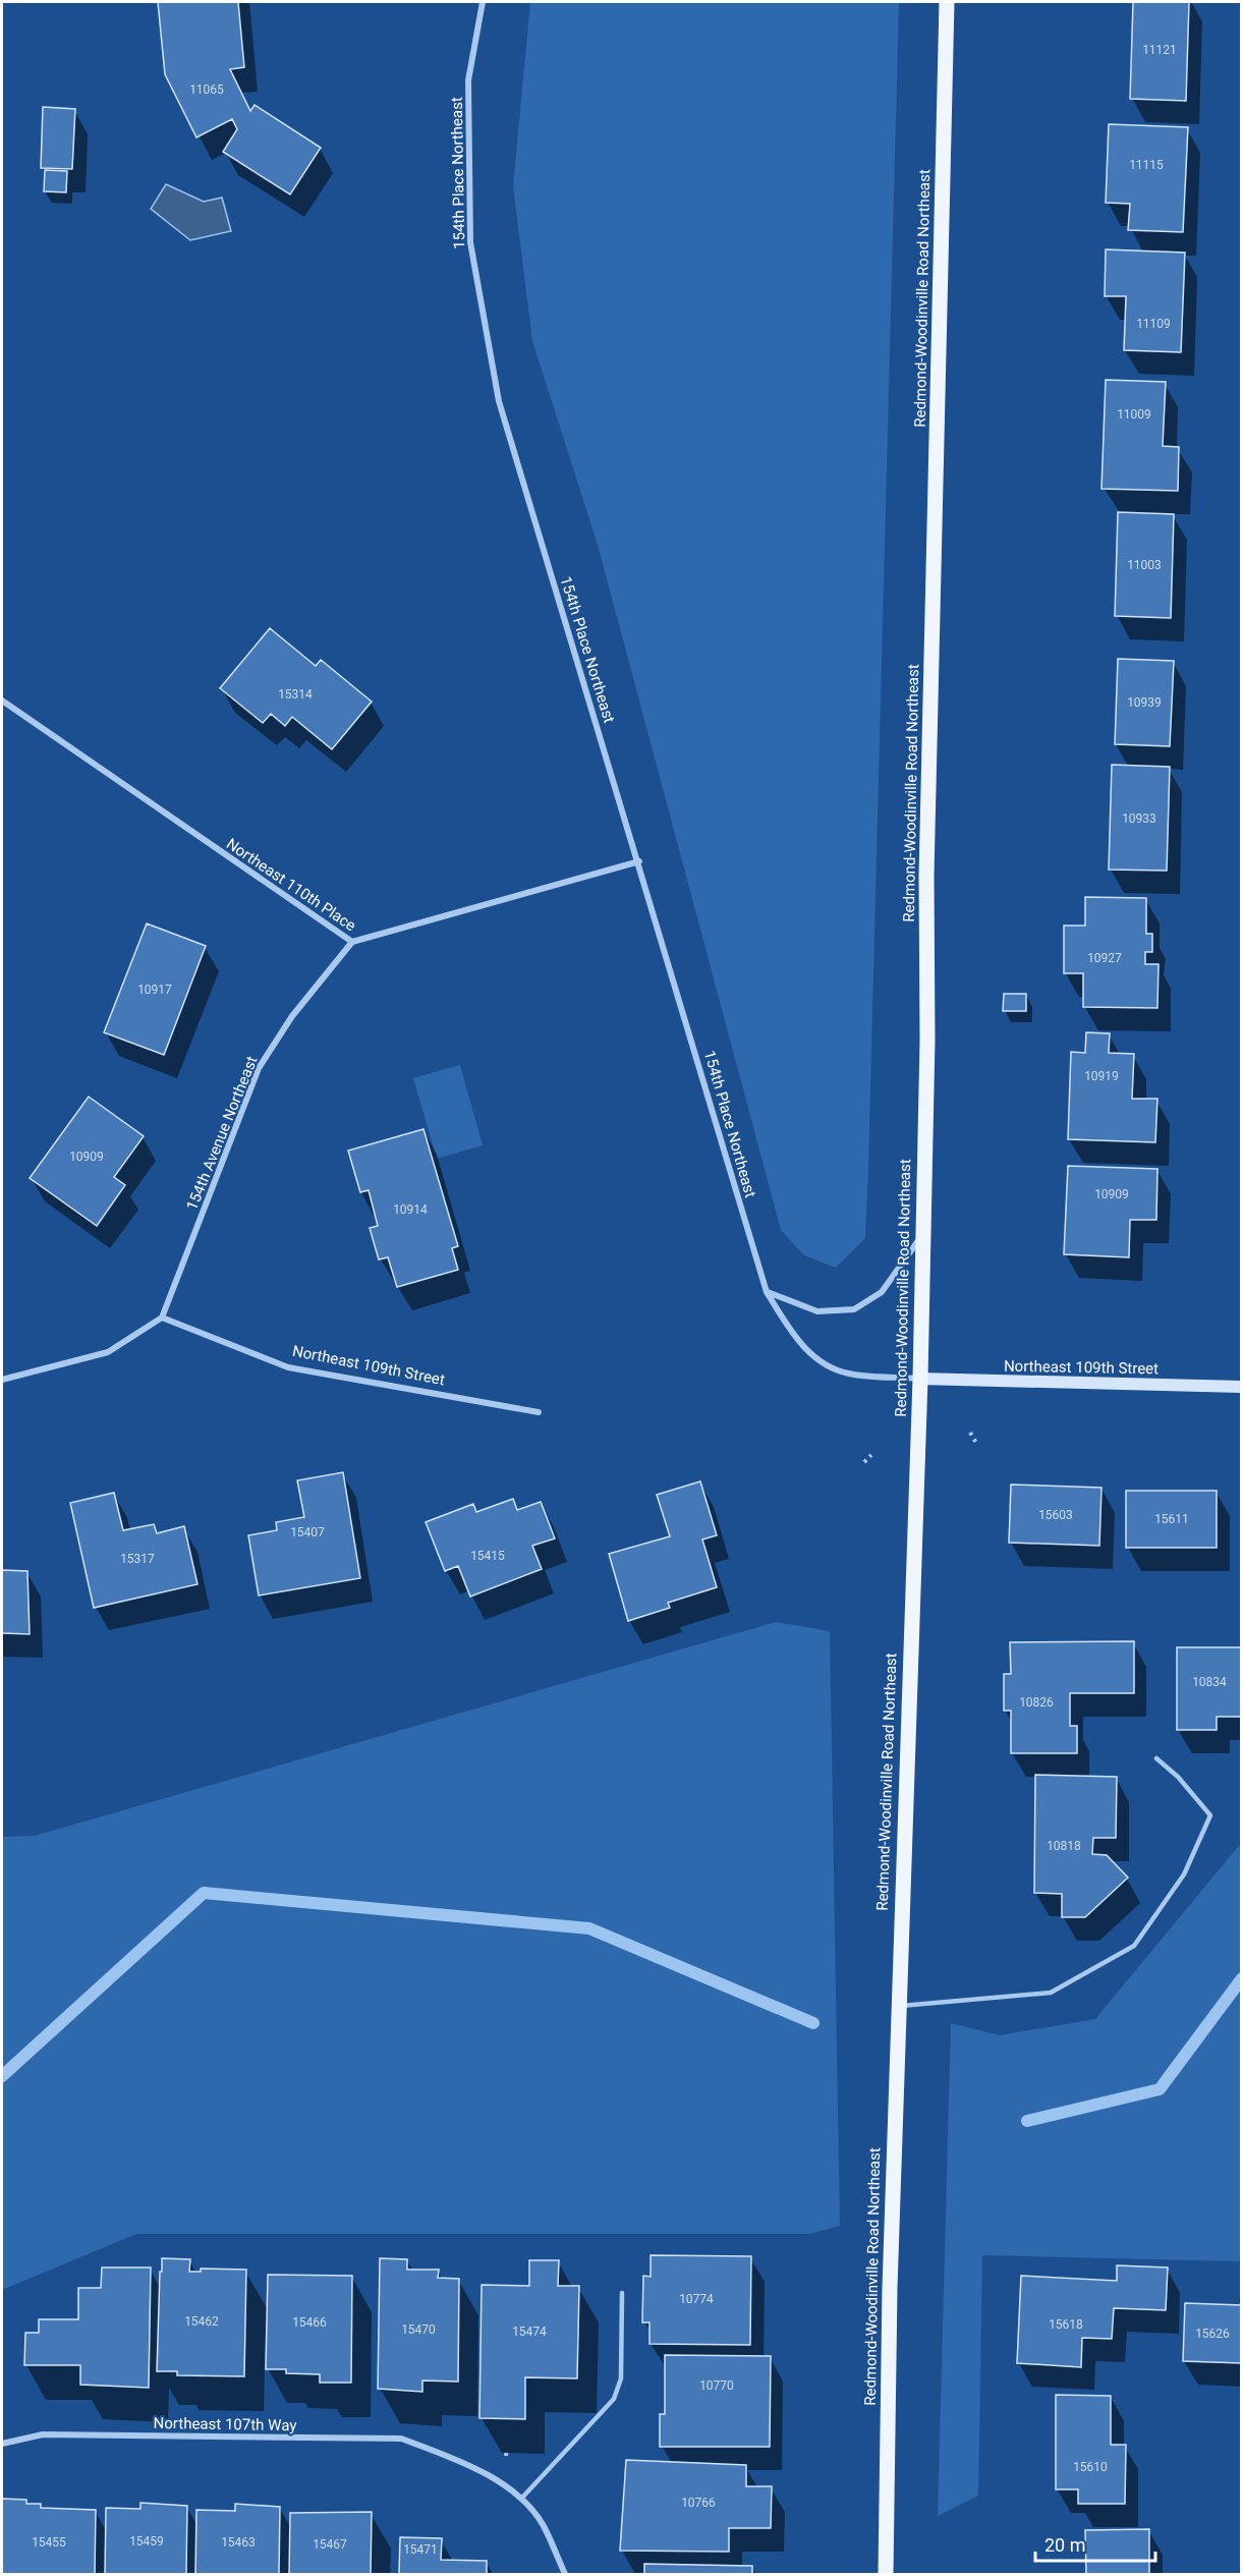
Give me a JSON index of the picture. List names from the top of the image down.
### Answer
{
  "streets": {
    "main road": ["Redmond-Woodinville Road Northeast"],
    "street": [
      "154th Place Northeast",
      "Northeast 110th Place",
      "154th Avenue Northeast",
      "Northeast 109th Street",
      "Northeast 107th Way"
    ]
  },
  "crossings": [
    ["154th Place Northeast", "Redmond-Woodinville Road Northeast"],
    ["154th Place Northeast", "Northeast 110th Place"],
    ["154th Place Northeast", "Northeast 109th Street"],
    ["Redmond-Woodinville Road Northeast", "Northeast 109th Street"],
    ["Northeast 110th Place", "154th Avenue Northeast"],
    ["154th Avenue Northeast", "Northeast 109th Street"]
  ],
  "house_numbers": [
    "11121",
    "11065",
    "11115",
    "11109",
    "11009",
    "11003",
    "15314",
    "10939",
    "10933",
    "10927",
    "10917",
    "10919",
    "10909",
    "10909",
    "10914",
    "15603",
    "15611",
    "15407",
    "15415",
    "15317",
    "10834",
    "10826",
    "10818",
    "10774",
    "15462",
    "15466",
    "15618",
    "15470",
    "15474",
    "15626",
    "10770",
    "15610",
    "10766",
    "15459",
    "15455",
    "15463",
    "15467",
    "15471"
  ],
  "scale_bar": "20 m"
}
